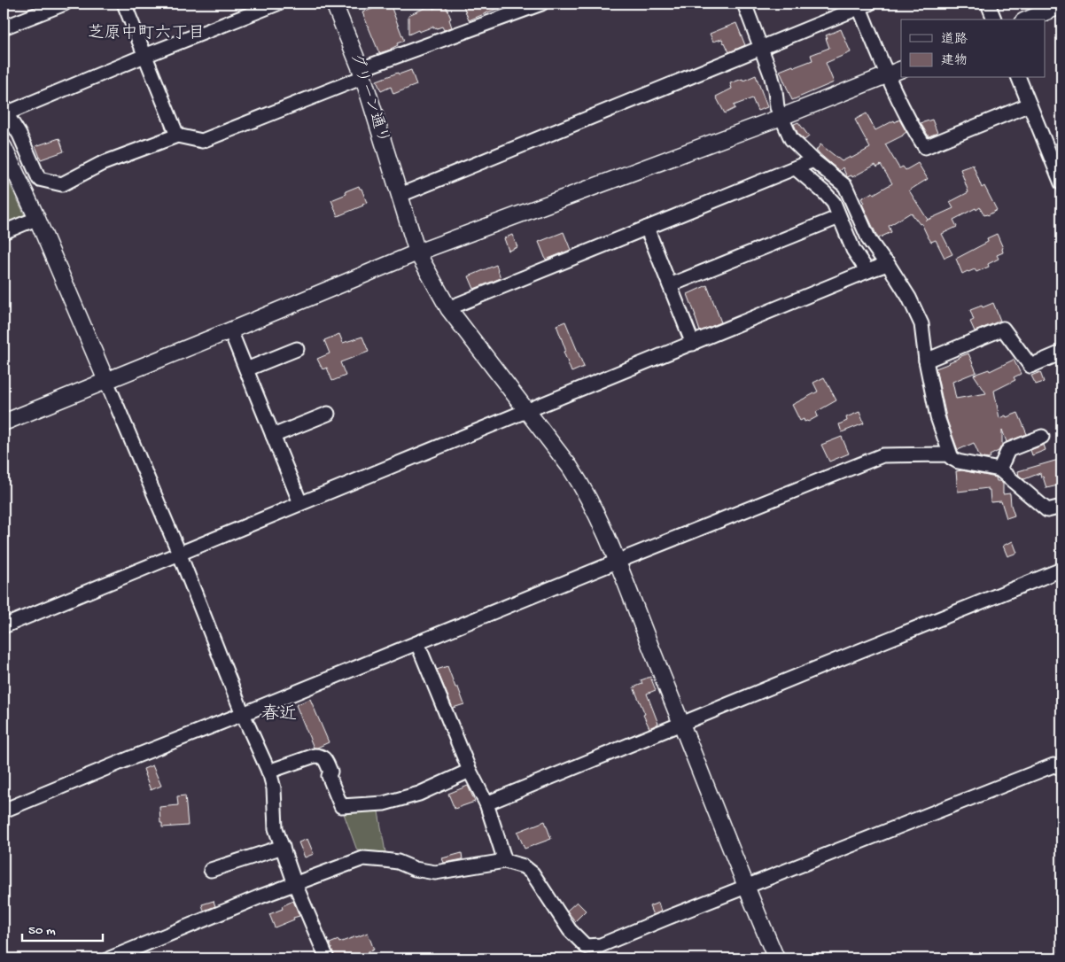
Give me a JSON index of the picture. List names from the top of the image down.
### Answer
{
  "streets": {
    "street": ["グリーン通り"]
  },
  "districts": ["芝原中町六丁目", "春近"],
  "legend": ["道路", "建物"],
  "scale_bar": "50 m"
}
